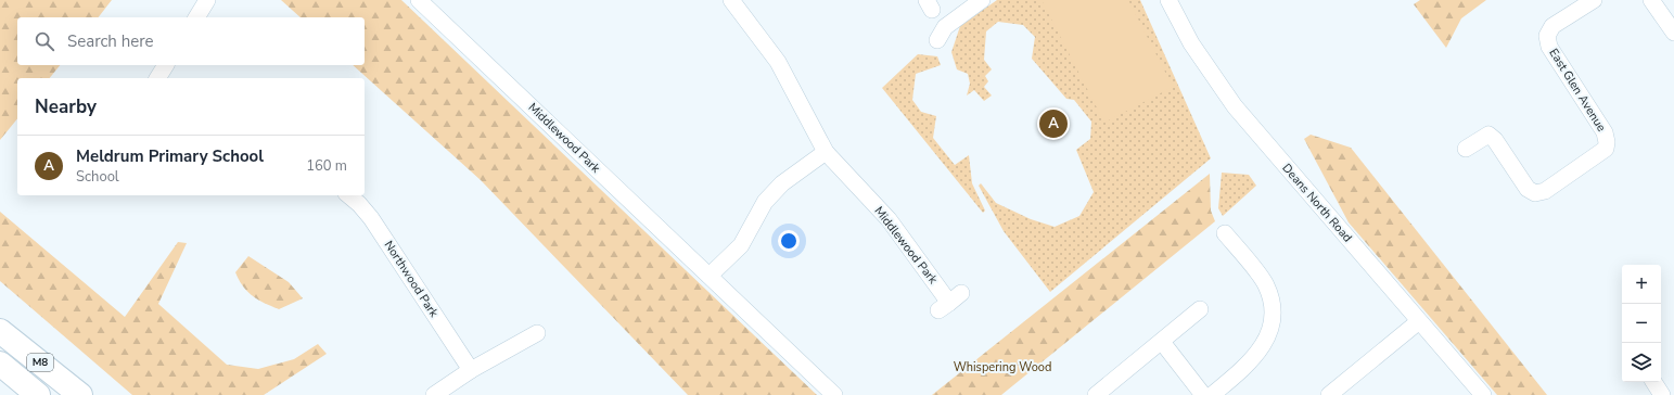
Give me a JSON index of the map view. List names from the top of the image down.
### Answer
{
  "streets": {
    "highway": ["M8"],
    "street": [
      "East Glen Avenue",
      "Middlewood Park",
      "Deans North Road",
      "Northwood Park"
    ]
  },
  "parks": ["Whispering Wood"],
  "page": {
    "search": "Search here",
    "heading": "Nearby",
    "pins": "A",
    "list": [
      {
        "mark": "A",
        "name": "Meldrum Primary School",
        "note": "School",
        "value": "160 m"
      }
    ],
    "map_buttons": ["+", "−"]
  }
}
